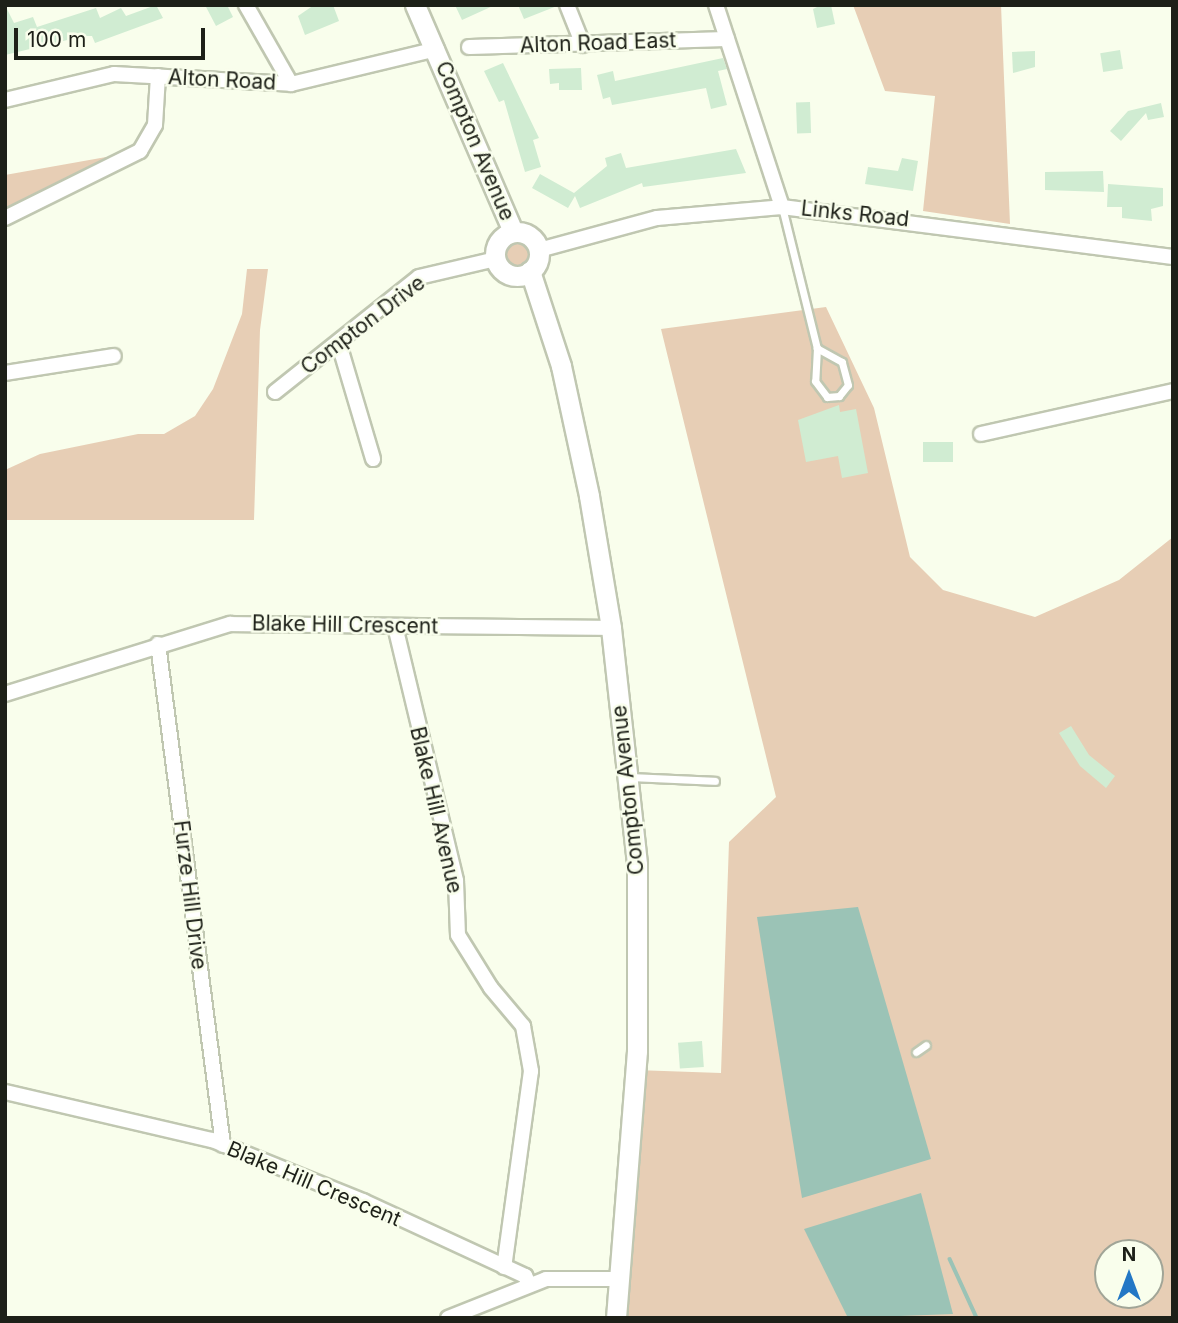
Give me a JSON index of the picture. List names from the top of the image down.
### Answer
{
  "streets": {
    "street": [
      "Alton Road East",
      "Alton Road",
      "Compton Avenue",
      "Links Road",
      "Compton Drive",
      "Blake Hill Crescent",
      "Blake Hill Avenue",
      "Furze Hill Drive"
    ]
  },
  "crossings": [
    ["Alton Road", "Compton Avenue"],
    ["Compton Avenue", "Links Road"],
    ["Compton Avenue", "Compton Drive"],
    ["Compton Avenue", "Blake Hill Crescent"],
    ["Links Road", "Compton Drive"],
    ["Blake Hill Crescent", "Blake Hill Avenue"],
    ["Blake Hill Crescent", "Furze Hill Drive"]
  ],
  "scale_bar": "100 m",
  "north": "top"
}
